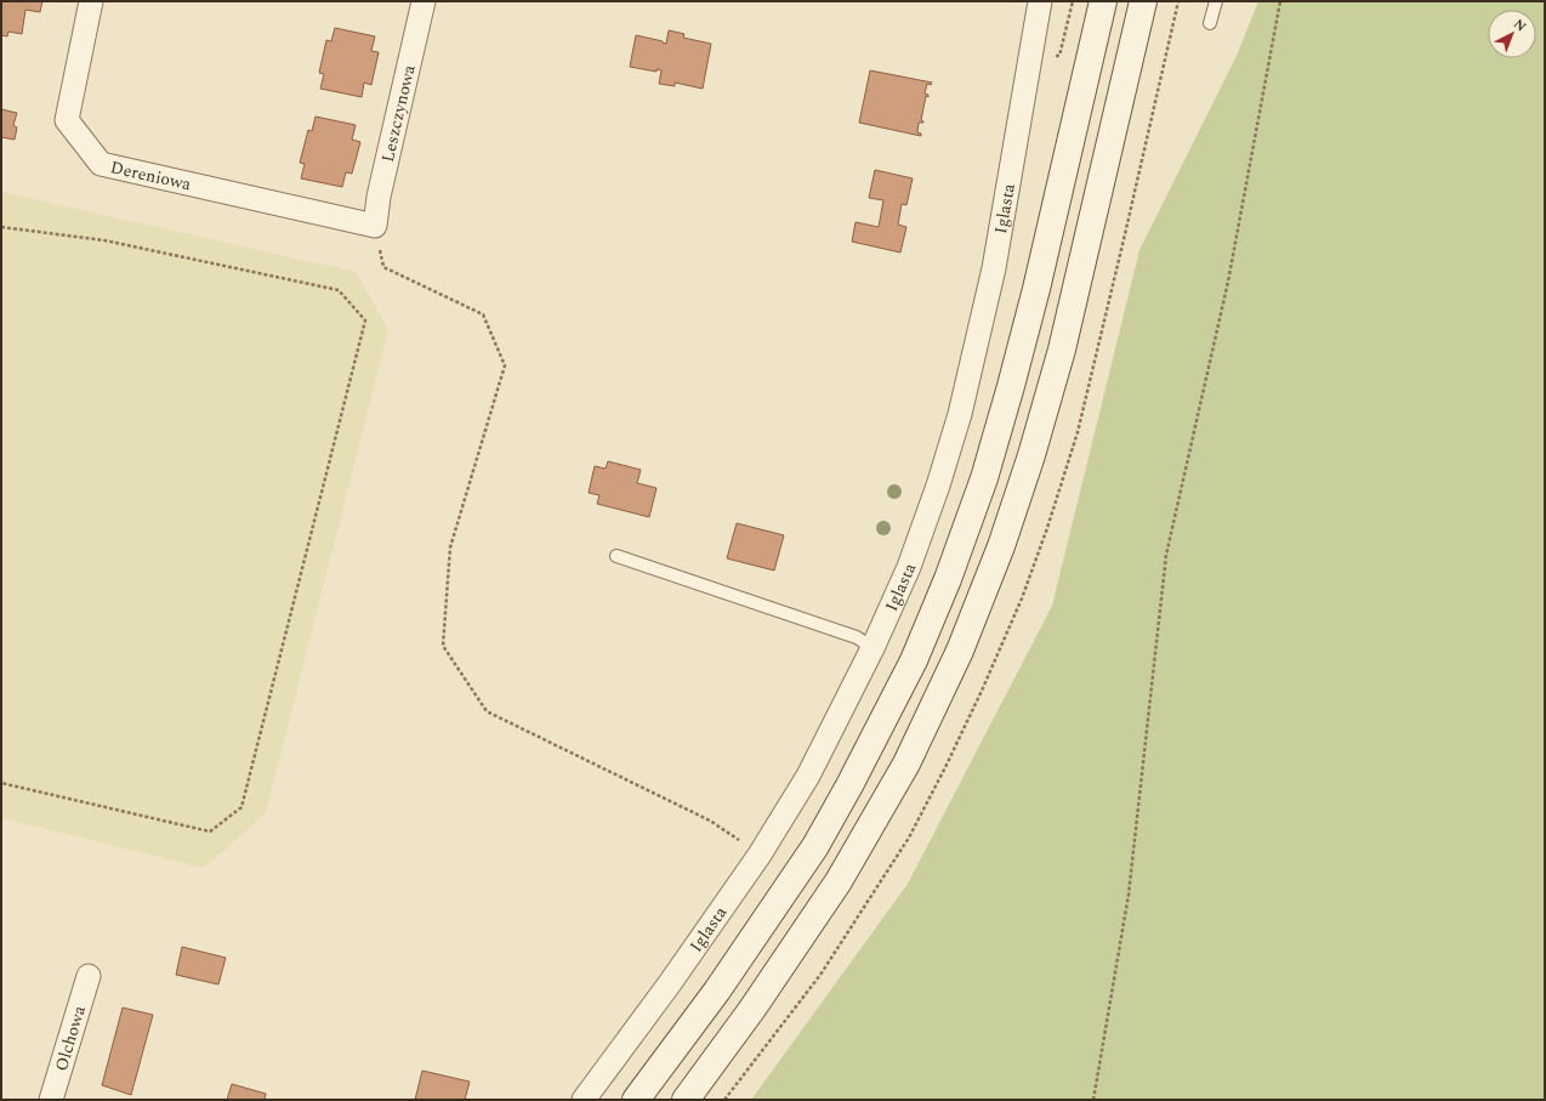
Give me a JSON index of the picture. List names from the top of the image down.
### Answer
{
  "streets": {
    "street": [
      "Leszczynowa",
      "Dereniowa",
      "Iglasta",
      "Olchowa"
    ]
  },
  "crossings": [
    ["Leszczynowa", "Dereniowa"]
  ],
  "north": "top right"
}
